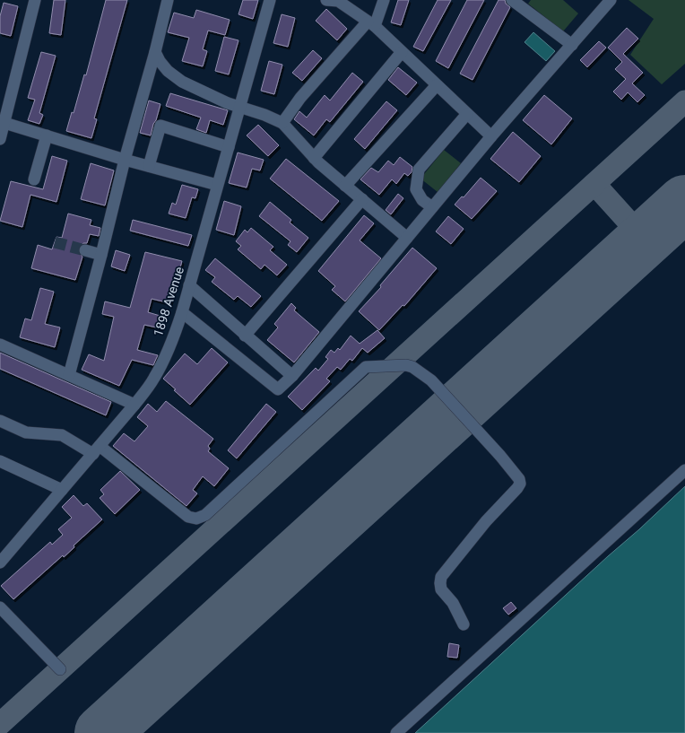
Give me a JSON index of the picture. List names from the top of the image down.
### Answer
{
  "streets": {
    "street": ["1898 Avenue"]
  }
}
